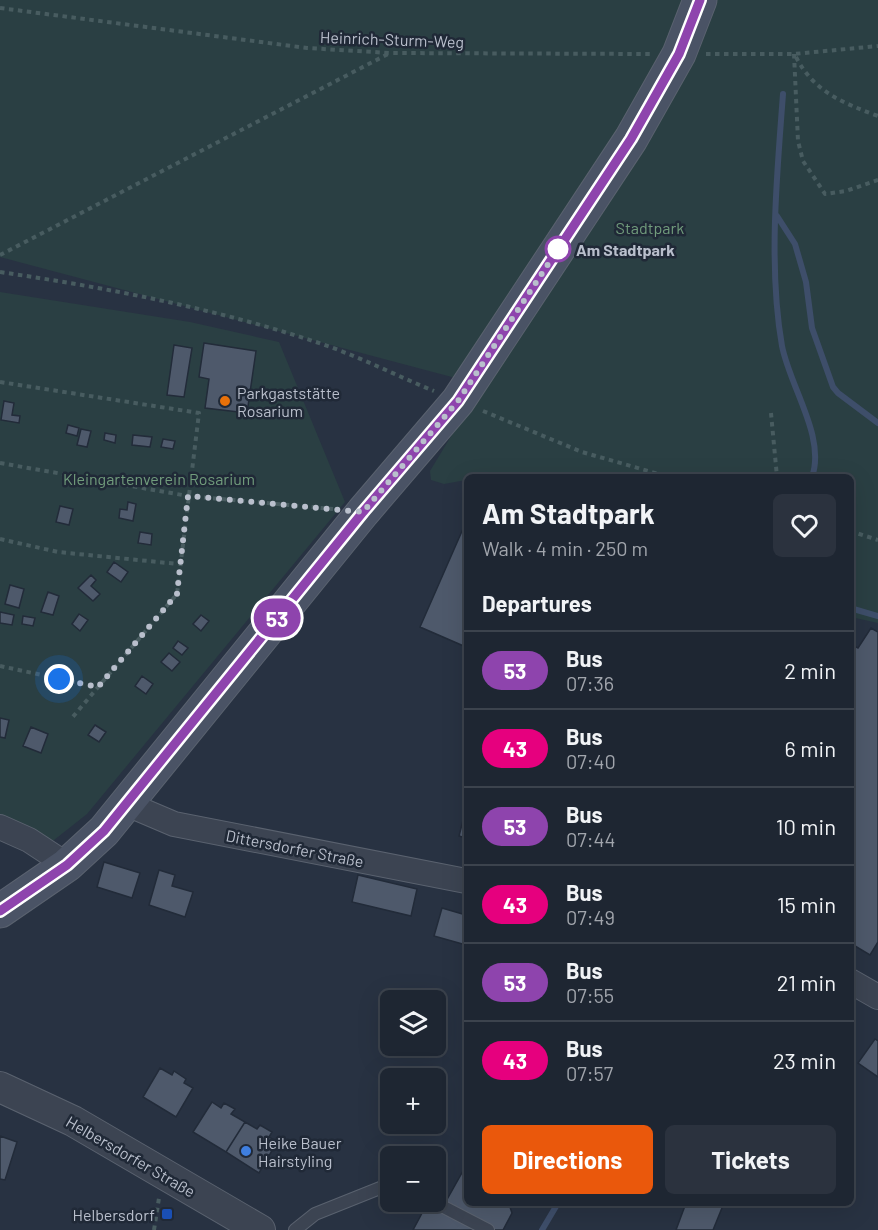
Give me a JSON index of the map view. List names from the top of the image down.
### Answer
{
  "streets": {
    "street": ["Dittersdorfer Straße", "Helbersdorfer Straße"],
    "path": ["Heinrich-Sturm-Weg"]
  },
  "parks": ["Stadtpark", "Kleingartenverein Rosarium"],
  "places": {
    "other": ["Am Stadtpark", "Parkgaststätte Rosarium", "Heike Bauer Hairstyling"],
    "transit": ["Helbersdorf"]
  },
  "lines": ["bus line 53"],
  "page": {
    "on_map": "53",
    "heading": [
      ["Am Stadtpark", "Walk · 4 min · 250 m"],
      "Departures"
    ],
    "list": [
      {
        "mark": "53",
        "name": "Bus",
        "note": "07:36",
        "value": "2 min"
      },
      {
        "mark": "43",
        "name": "Bus",
        "note": "07:40",
        "value": "6 min"
      },
      {
        "mark": "53",
        "name": "Bus",
        "note": "07:44",
        "value": "10 min"
      },
      {
        "mark": "43",
        "name": "Bus",
        "note": "07:49",
        "value": "15 min"
      },
      {
        "mark": "53",
        "name": "Bus",
        "note": "07:55",
        "value": "21 min"
      },
      {
        "mark": "43",
        "name": "Bus",
        "note": "07:57",
        "value": "23 min"
      }
    ],
    "map_buttons": ["+", "−"],
    "buttons": ["Directions", "Tickets"]
  }
}
